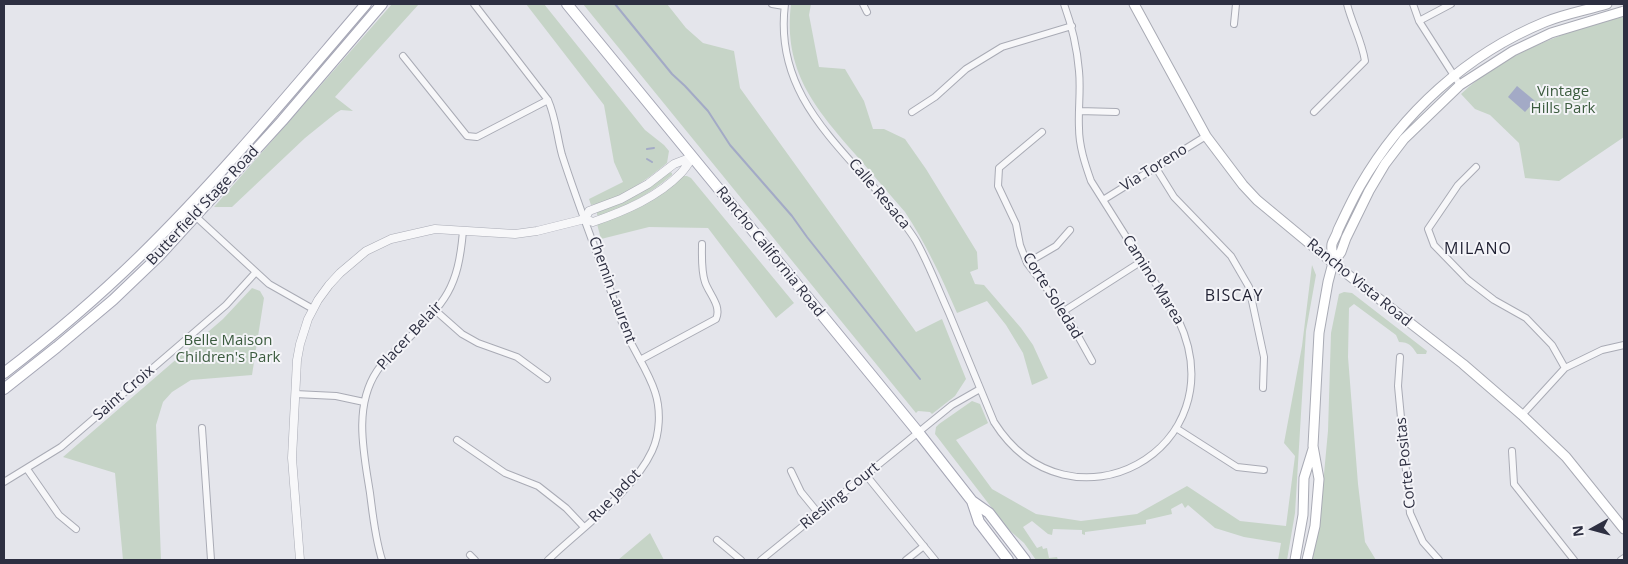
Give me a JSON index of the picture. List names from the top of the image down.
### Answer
{
  "streets": {
    "main road": ["Butterfield Stage Road", "Rancho California Road", "Rancho Vista Road"],
    "street": [
      "Via Toreno",
      "Calle Resaca",
      "Camino Marea",
      "Chemin Laurent",
      "Corte Soledad",
      "Placer Belair",
      "Saint Croix",
      "Corte Positas",
      "Rue Jadot",
      "Riesling Court"
    ]
  },
  "crossings": [
    ["Via Toreno", "Camino Marea"],
    ["Via Toreno", "Rancho Vista Road"],
    ["Calle Resaca", "Camino Marea"],
    ["Calle Resaca", "Riesling Court"],
    ["Rancho California Road", "Riesling Court"],
    ["Camino Marea", "Riesling Court"],
    ["Chemin Laurent", "Rue Jadot"]
  ],
  "districts": ["MILANO", "BISCAY"],
  "parks": ["Vintage Hills Park", "Belle Maison Children's Park"],
  "north": "left"
}
